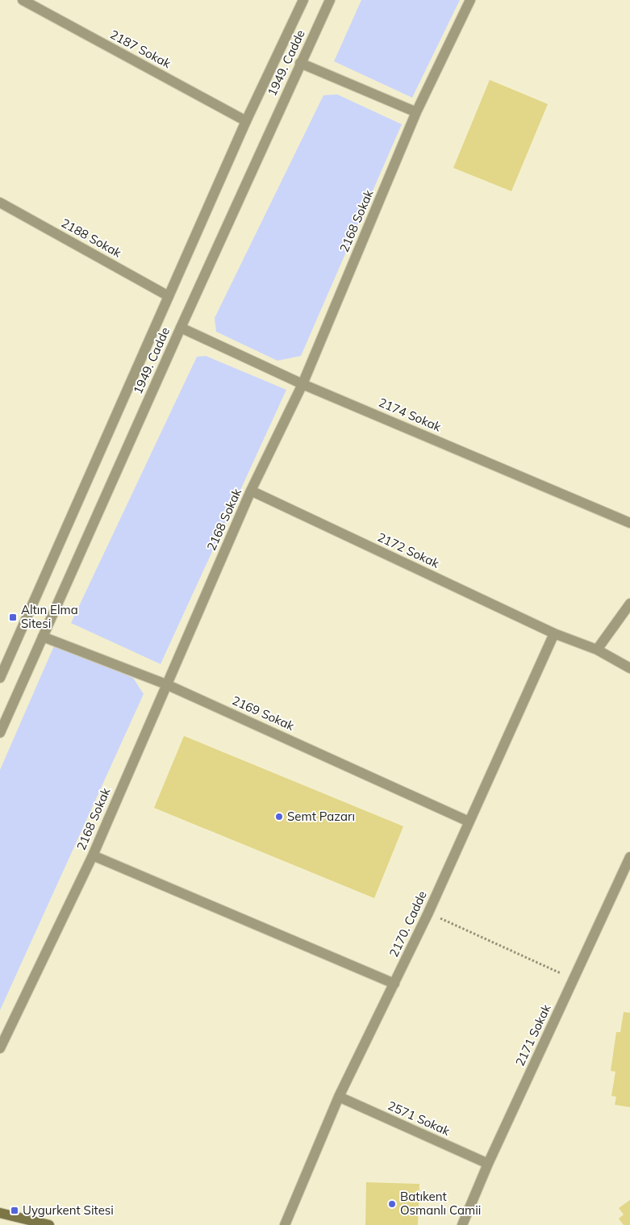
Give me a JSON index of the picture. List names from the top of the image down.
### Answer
{
  "streets": {
    "street": [
      "2187 Sokak",
      "1949. Cadde",
      "2168 Sokak",
      "2188 Sokak",
      "2174 Sokak",
      "2172 Sokak",
      "2169 Sokak",
      "2170. Cadde",
      "2171 Sokak",
      "2571 Sokak"
    ]
  },
  "crossings": [
    ["2187 Sokak", "1949. Cadde"],
    ["1949. Cadde", "2188 Sokak"],
    ["1949. Cadde", "2174 Sokak"],
    ["1949. Cadde", "2169 Sokak"],
    ["2168 Sokak", "2174 Sokak"],
    ["2168 Sokak", "2172 Sokak"],
    ["2168 Sokak", "2169 Sokak"],
    ["2172 Sokak", "2170. Cadde"],
    ["2169 Sokak", "2170. Cadde"],
    ["2170. Cadde", "2571 Sokak"],
    ["2171 Sokak", "2571 Sokak"]
  ],
  "places": {
    "transit": ["Altın Elma Sitesi", "Uygurkent Sitesi"],
    "other": ["Semt Pazarı", "Batıkent Osmanlı Camii"]
  }
}
